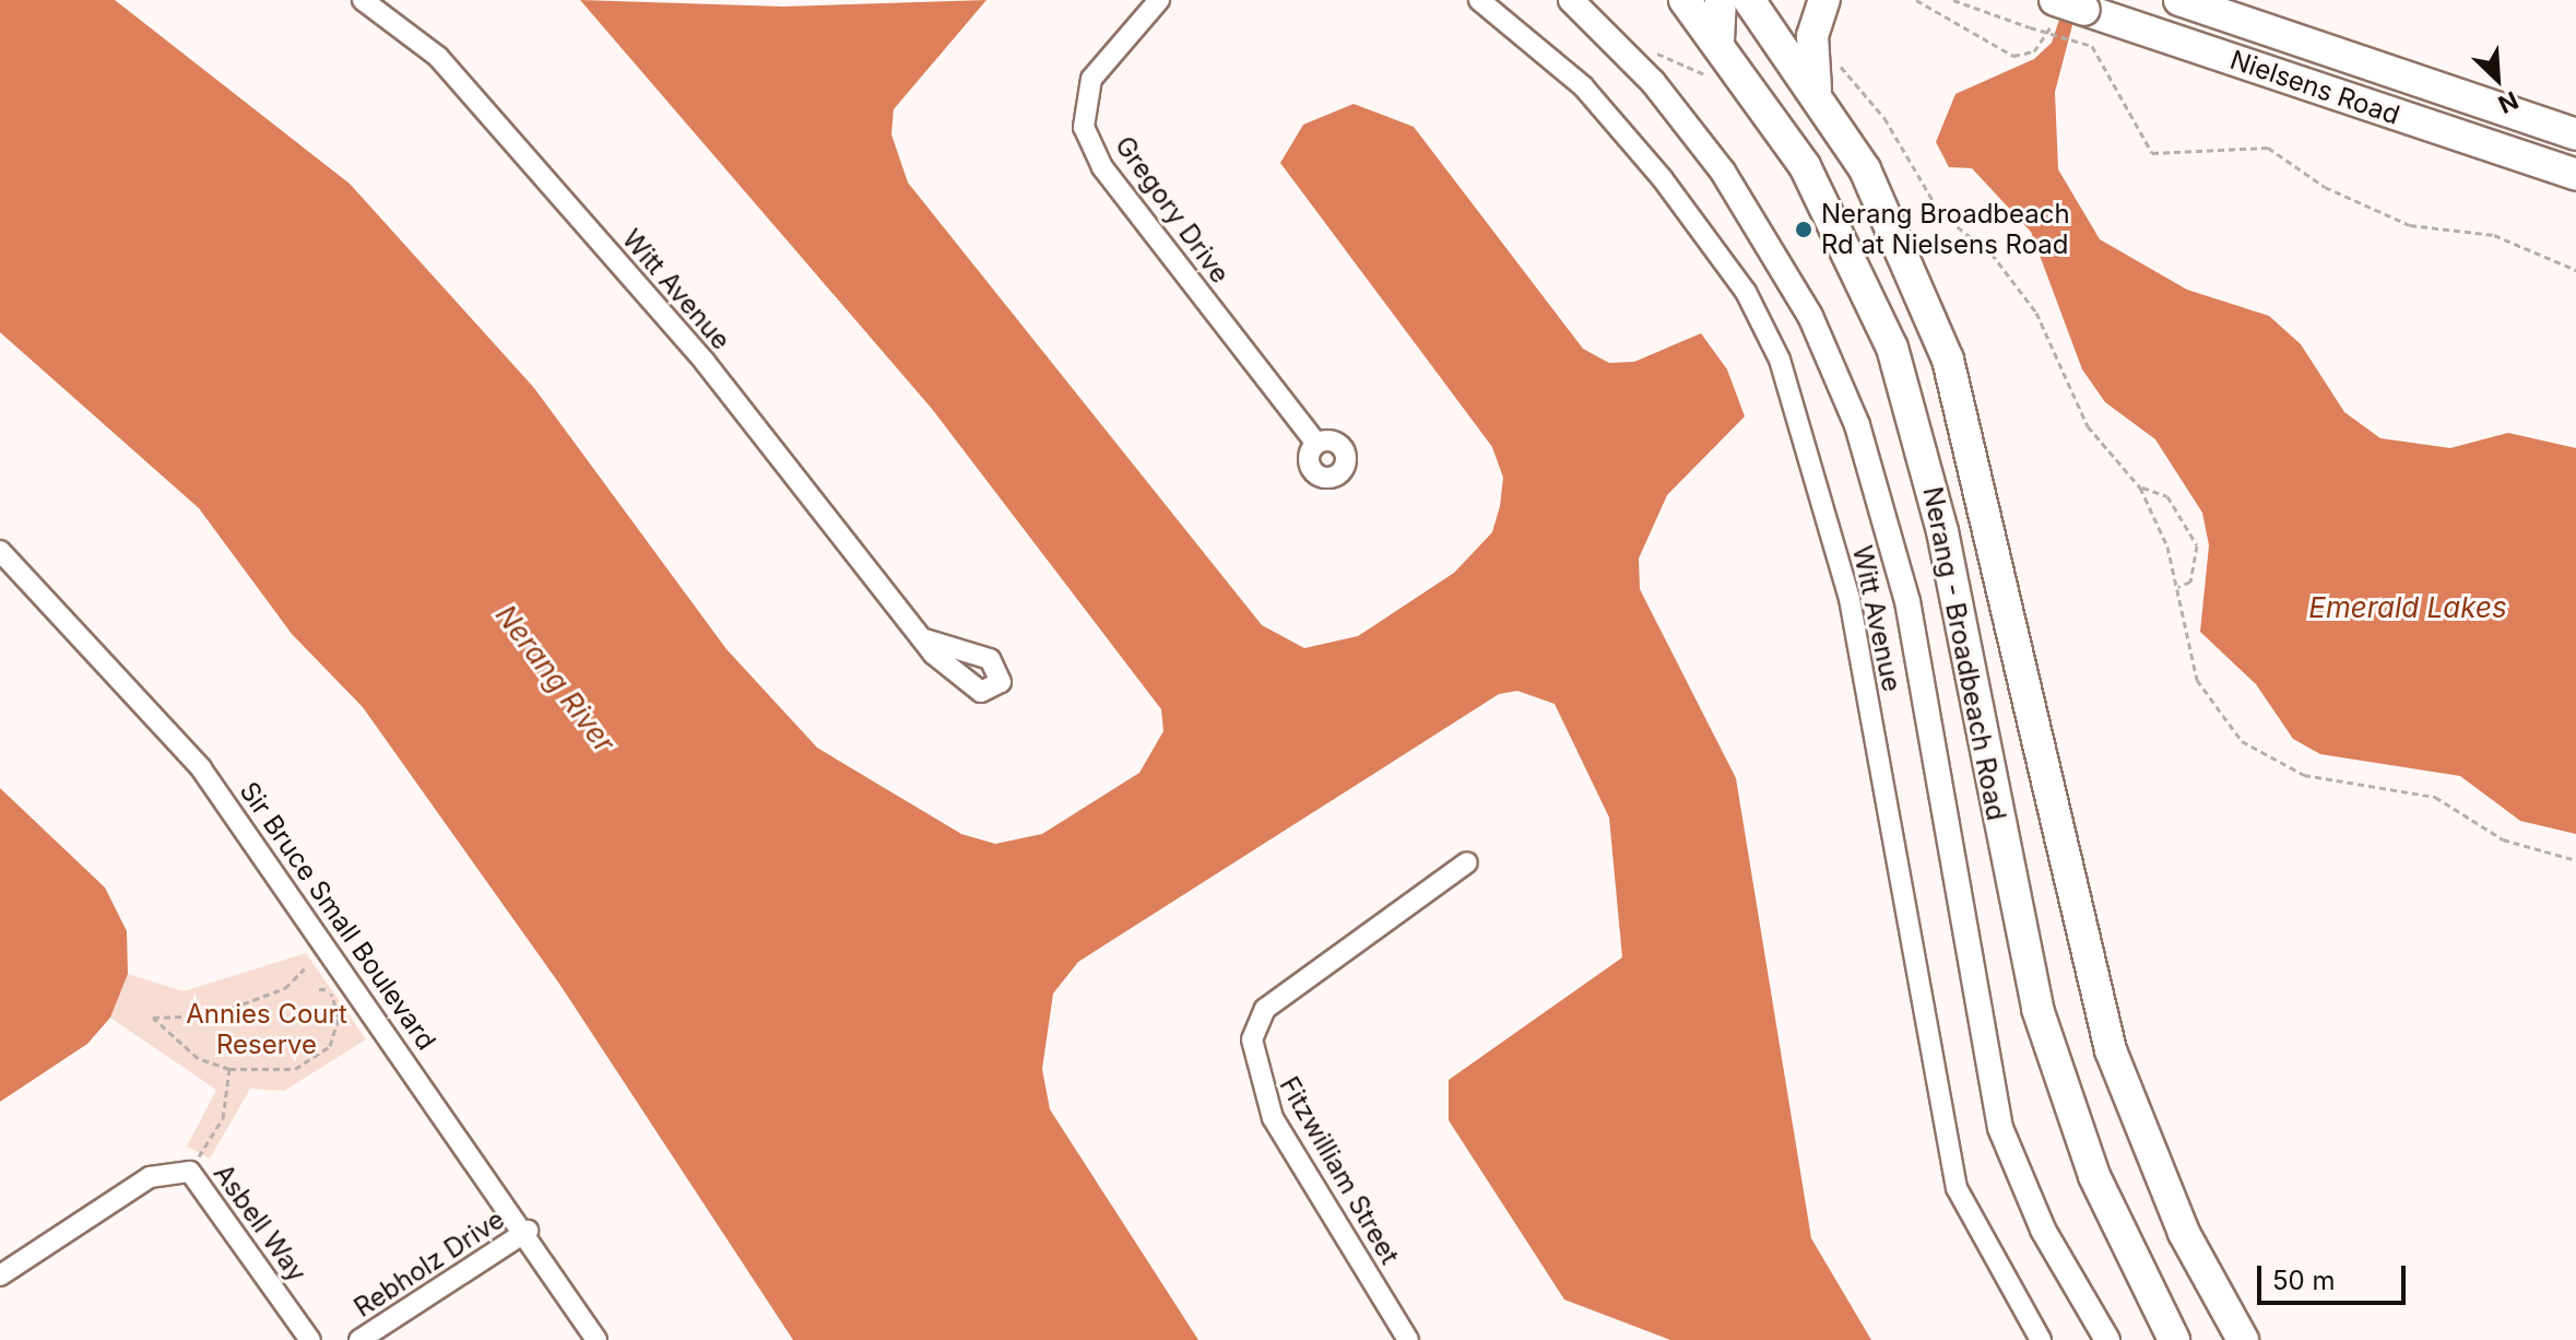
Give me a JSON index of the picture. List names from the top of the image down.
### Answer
{
  "streets": {
    "main road": ["Nielsens Road", "Nerang - Broadbeach Road"],
    "street": [
      "Gregory Drive",
      "Witt Avenue",
      "Sir Bruce Small Boulevard",
      "Fitzwilliam Street",
      "Asbell Way",
      "Rebholz Drive"
    ]
  },
  "crossings": [
    ["Sir Bruce Small Boulevard", "Rebholz Drive"]
  ],
  "water": ["Emerald Lakes", "Nerang River"],
  "parks": ["Annies Court Reserve"],
  "places": ["Nerang Broadbeach Rd at Nielsens Road"],
  "scale_bar": "50 m",
  "north": "bottom right"
}
